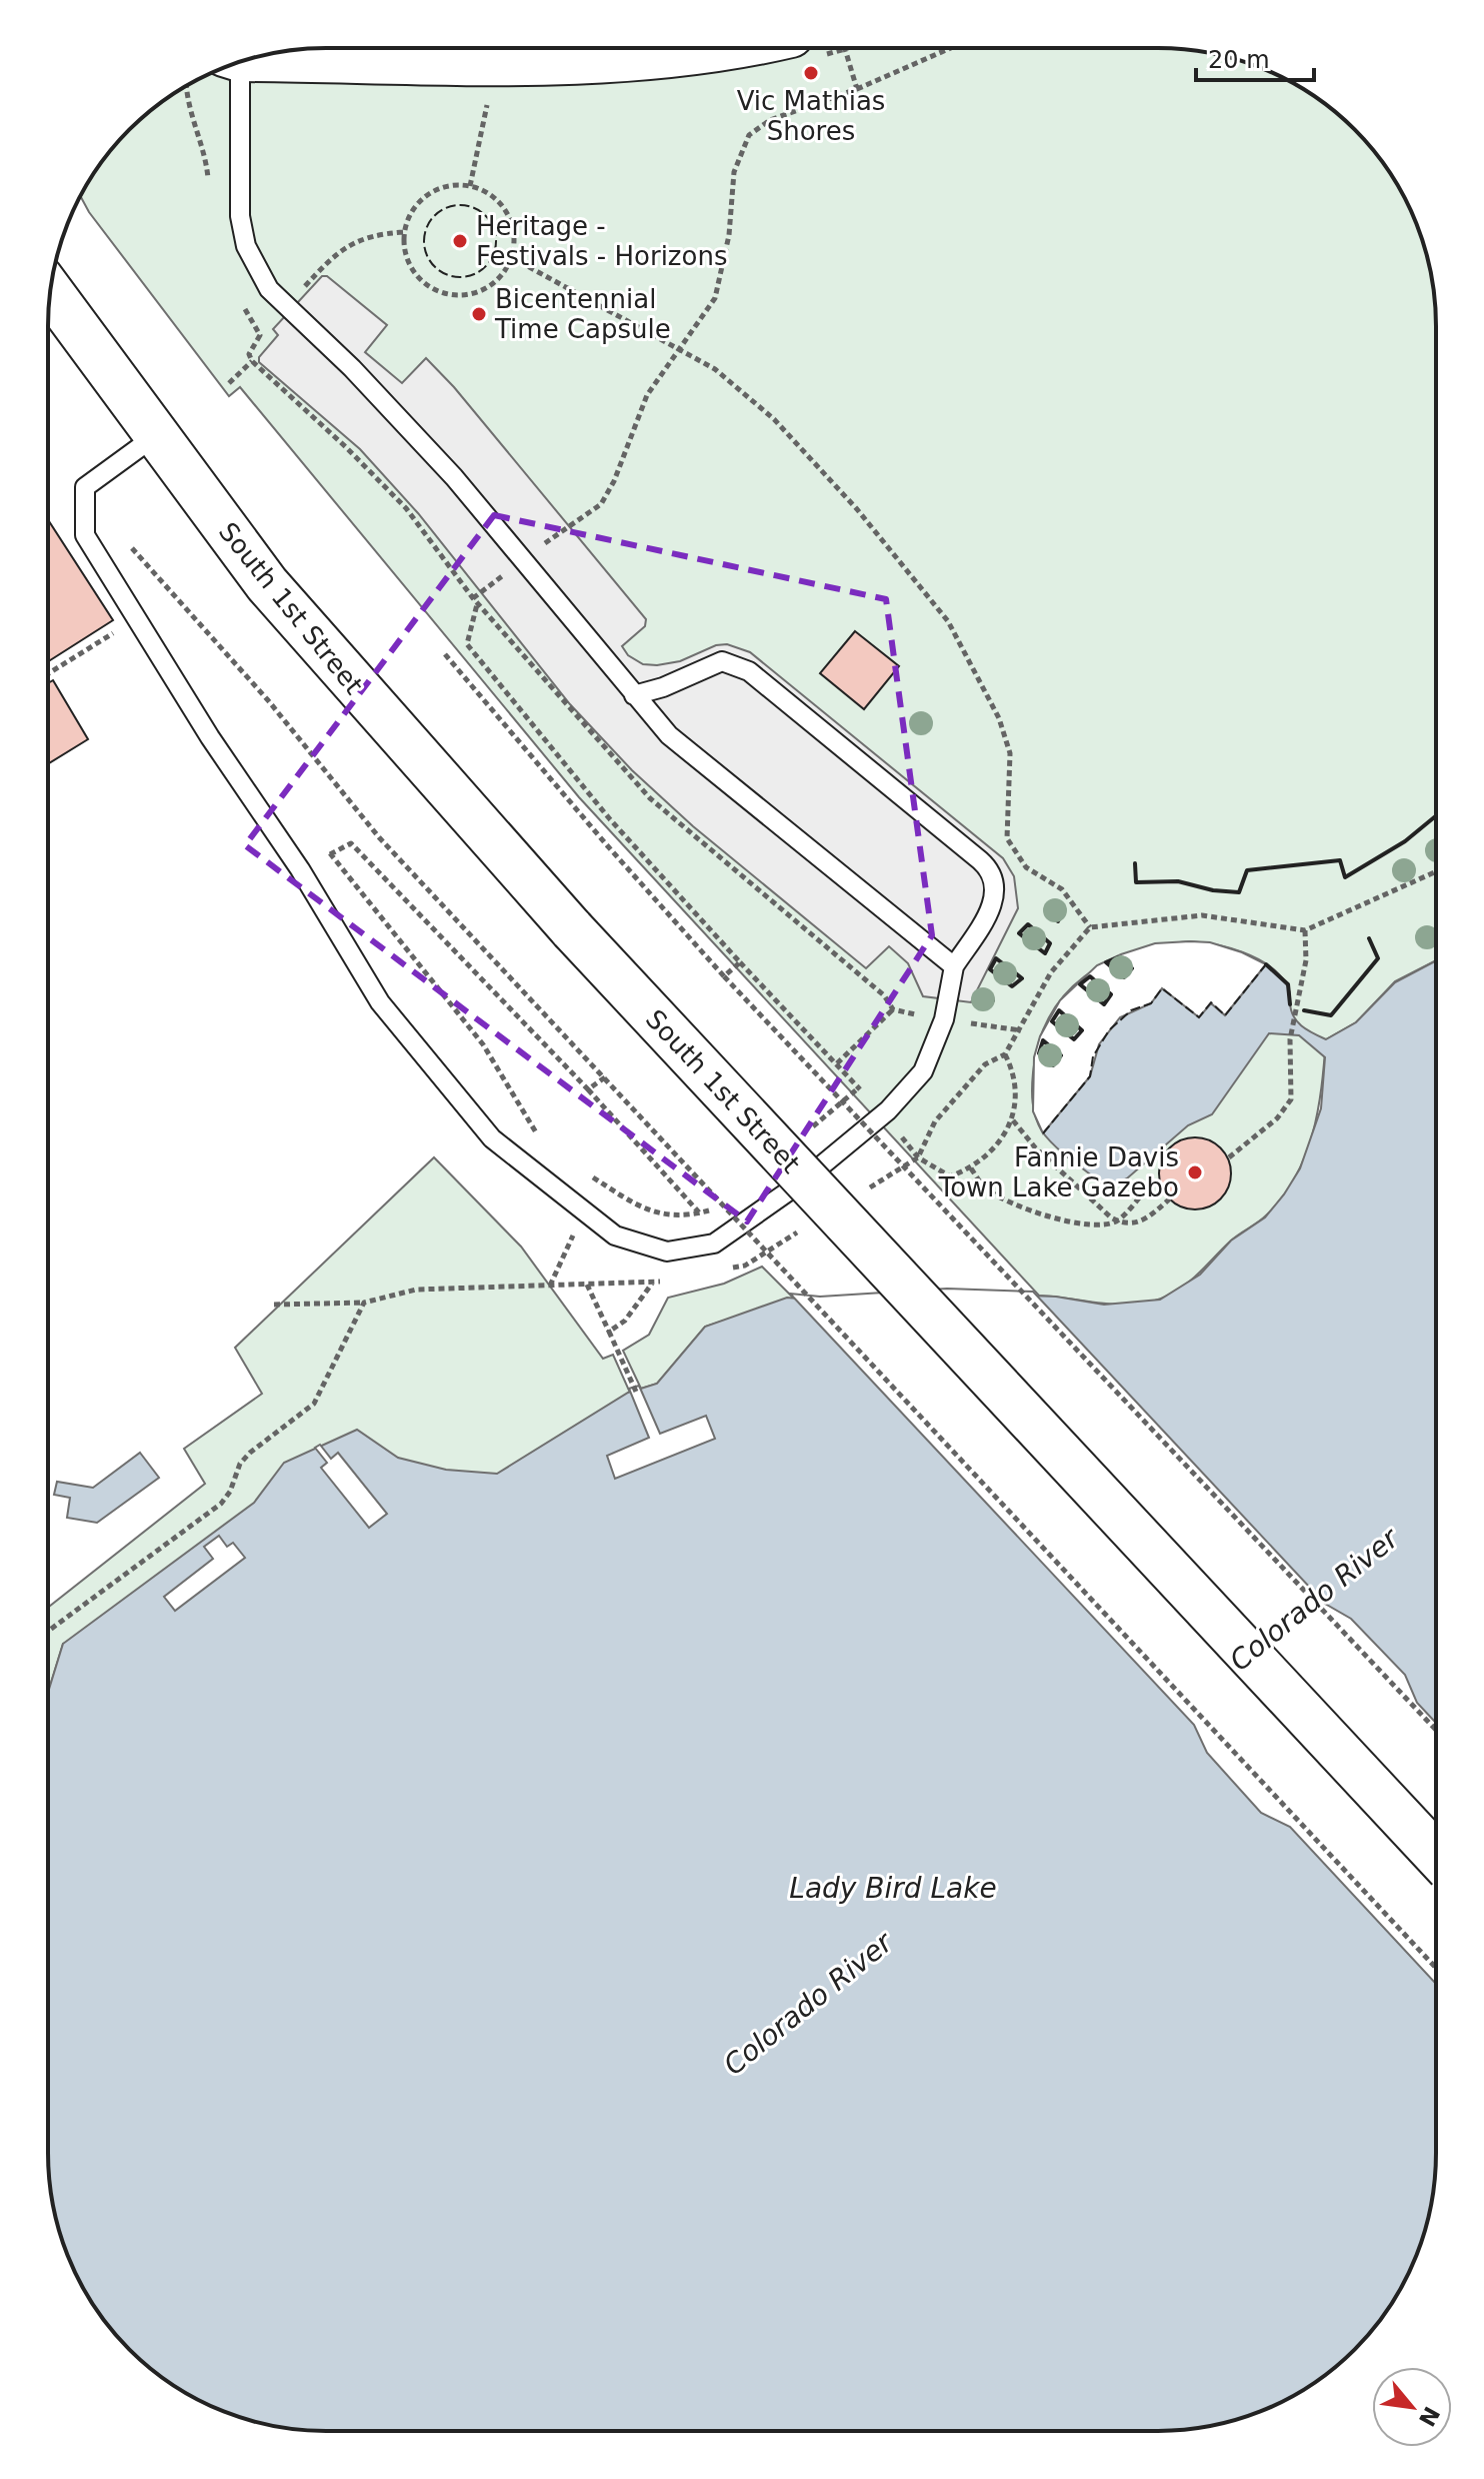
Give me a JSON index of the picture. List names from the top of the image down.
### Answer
{
  "streets": {
    "main road": ["South 1st Street"]
  },
  "water": ["Colorado River", "Lady Bird Lake"],
  "places": [
    "Vic Mathias Shores",
    "Heritage - Festivals - Horizons",
    "Bicentennial Time Capsule",
    "Fannie Davis Town Lake Gazebo"
  ],
  "scale_bar": "20 m",
  "north": "bottom right"
}
